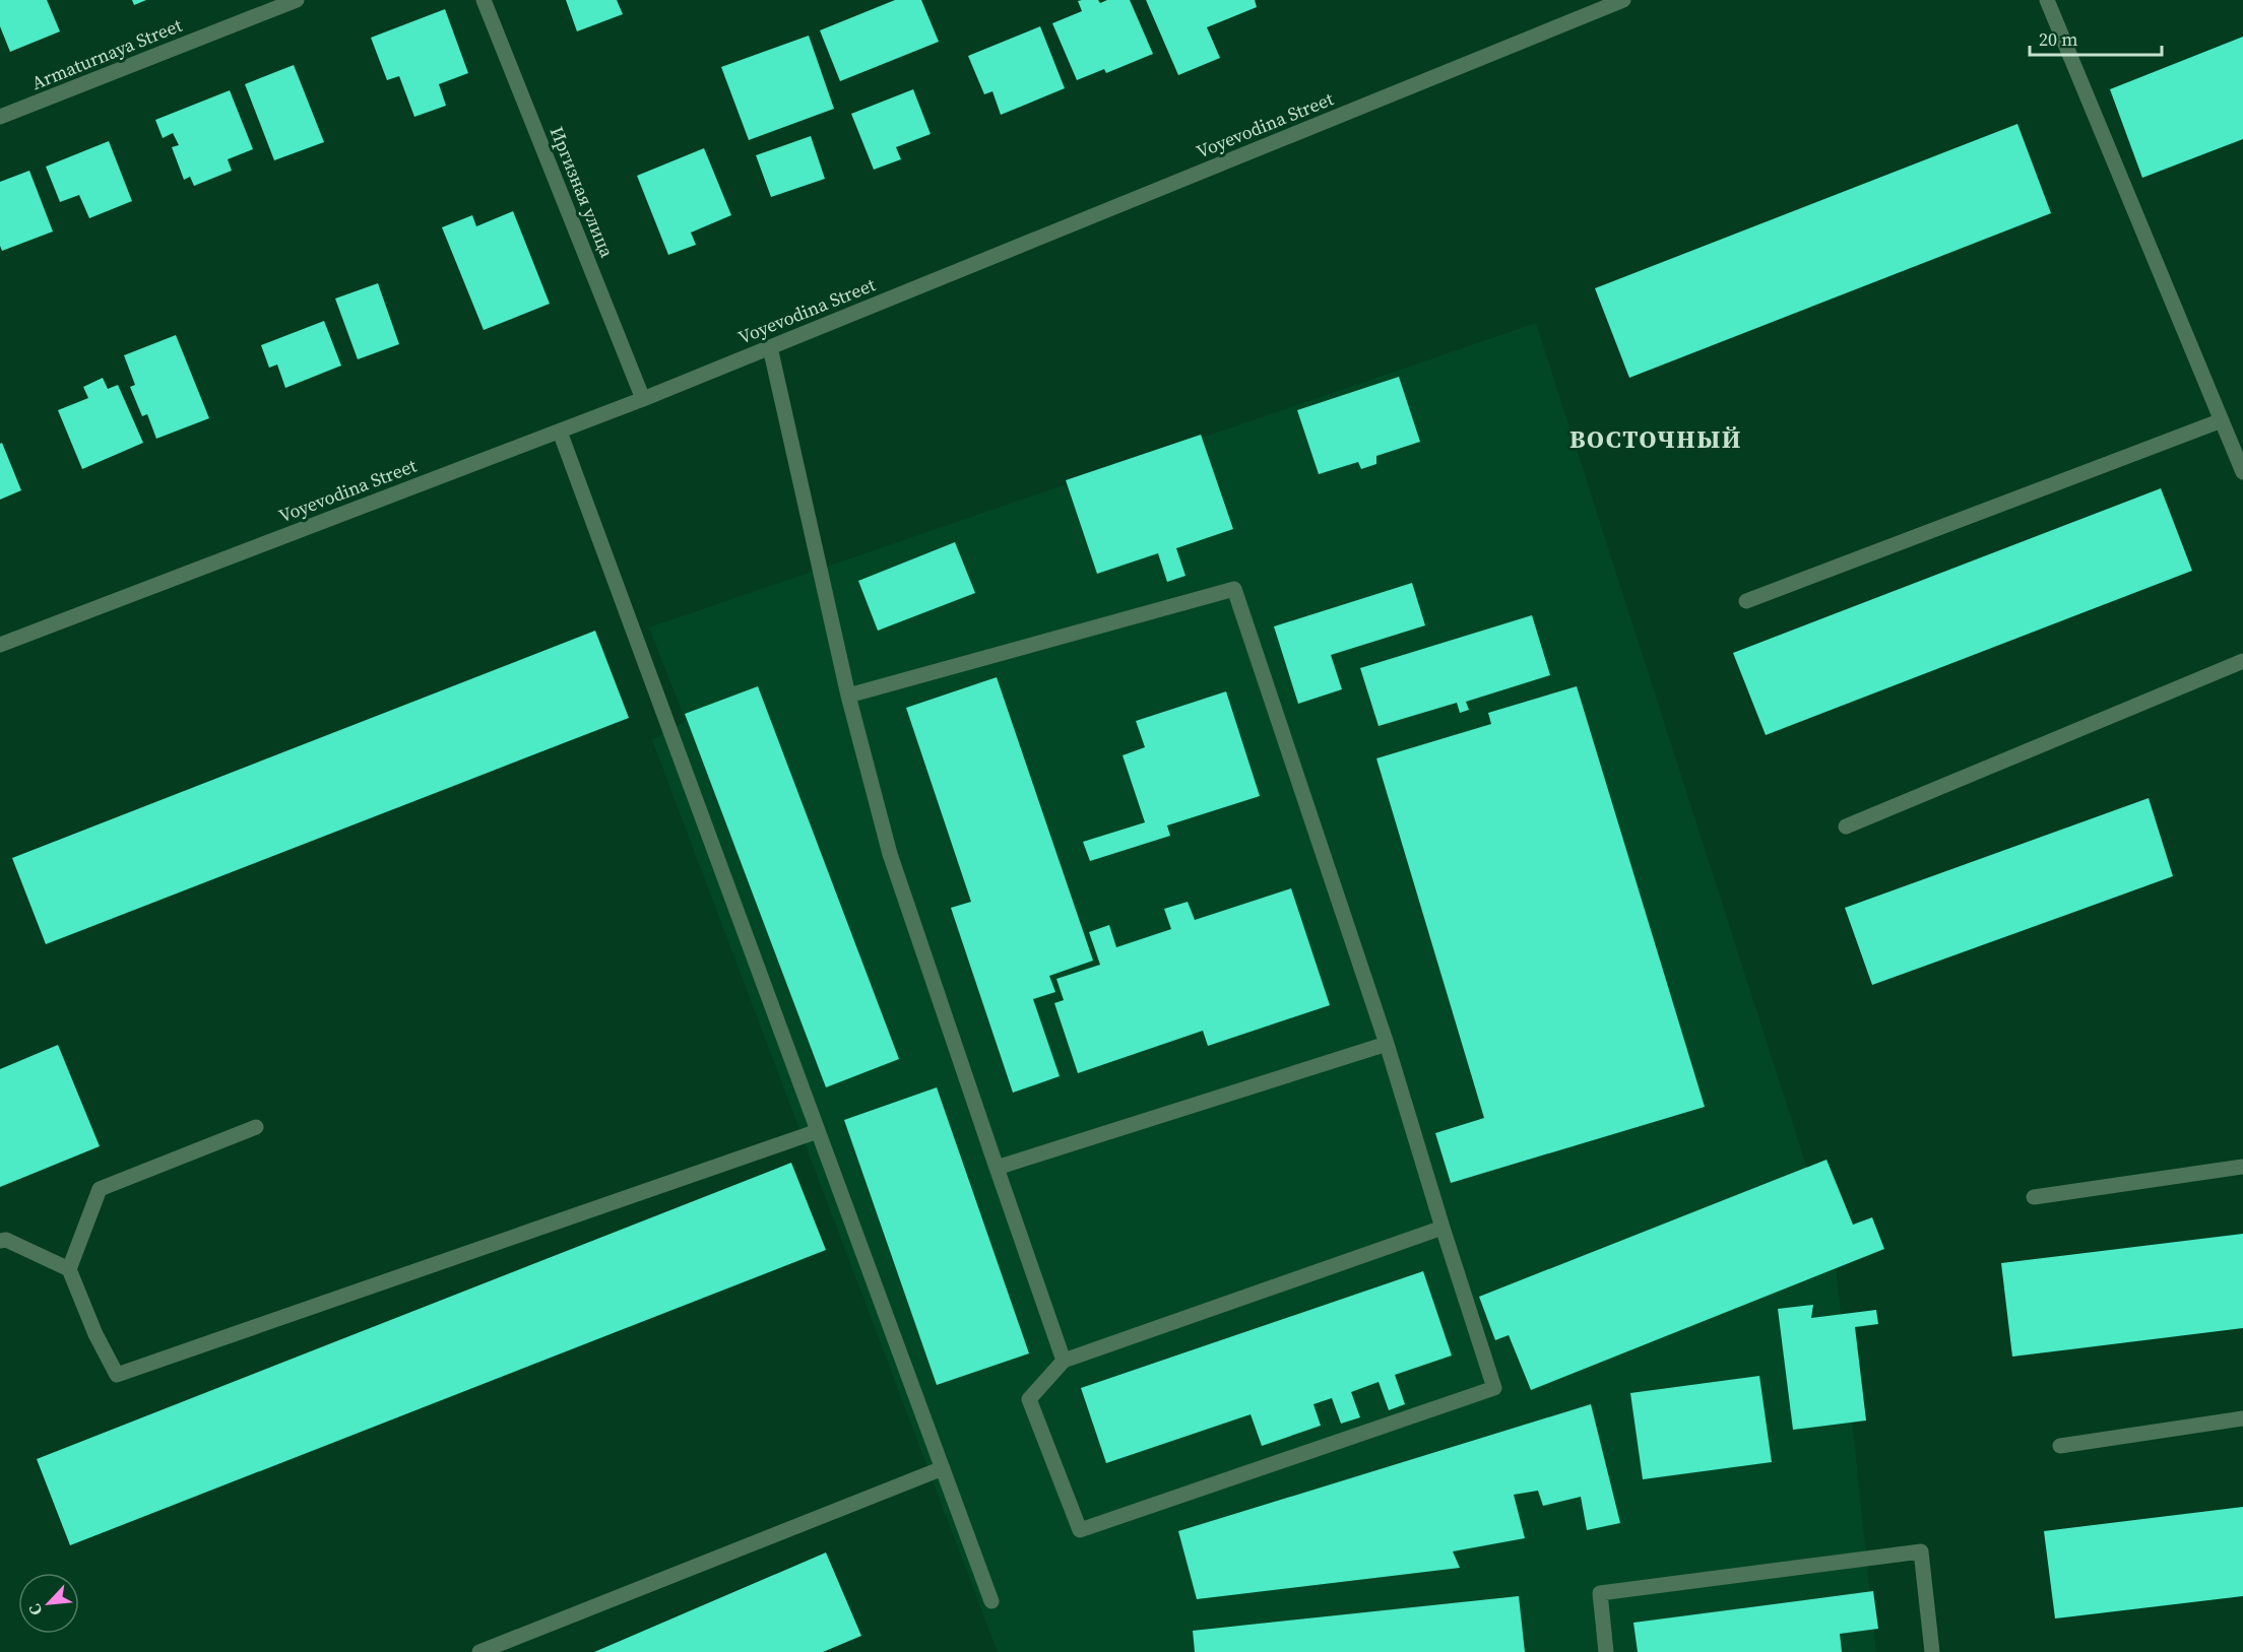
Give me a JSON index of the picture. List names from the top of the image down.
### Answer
{
  "streets": {
    "street": ["Armaturnaya Street", "Voyevodina Street", "Иргизная улица"]
  },
  "crossings": [
    ["Voyevodina Street", "Иргизная улица"]
  ],
  "districts": ["ВОСТОЧНЫЙ"],
  "scale_bar": "20 m",
  "north": "bottom left"
}
